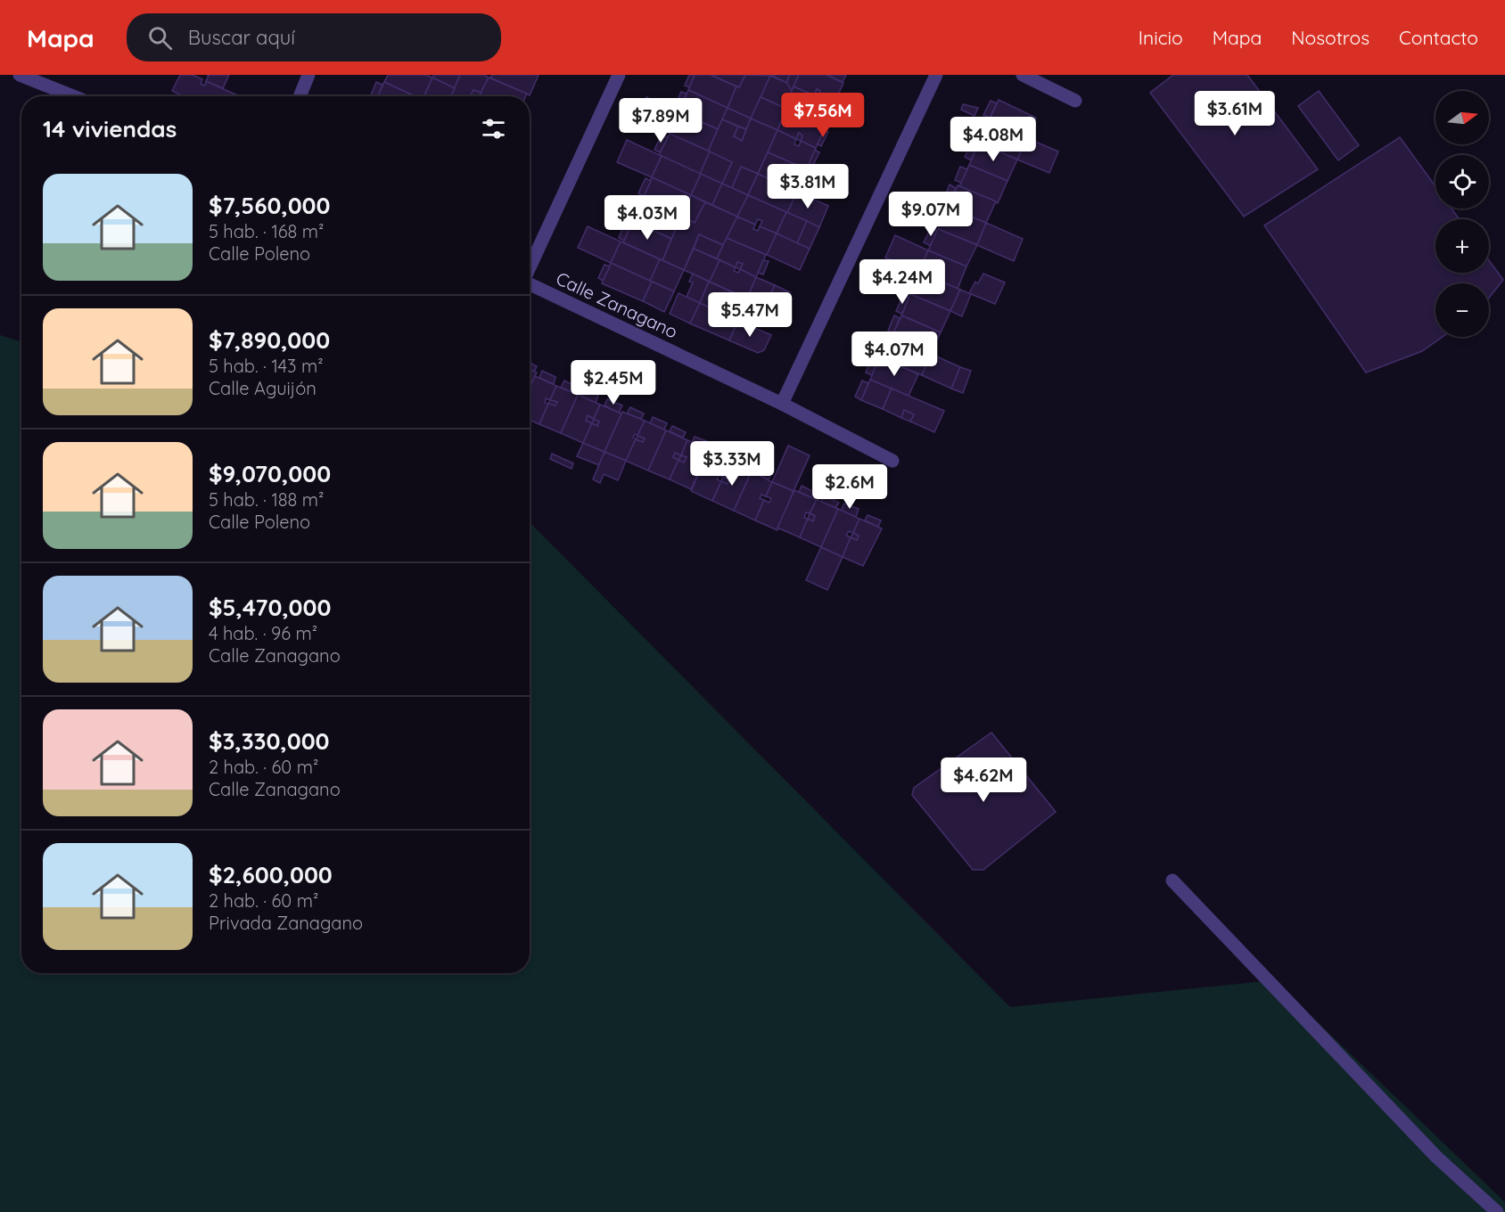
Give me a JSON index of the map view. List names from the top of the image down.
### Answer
{
  "streets": {
    "street": ["Calle Zanagano"]
  },
  "north": "right",
  "page": {
    "header": "Mapa",
    "search": "Buscar aquí",
    "nav": [
      "Inicio",
      "Mapa",
      "Nosotros",
      "Contacto"
    ],
    "map_buttons": ["+", "−"],
    "price": [
      "$3.61M",
      "$7.56M",
      "$7.89M",
      "$4.08M",
      "$3.81M",
      "$9.07M",
      "$4.03M",
      "$4.24M",
      "$5.47M",
      "$4.07M",
      "$2.45M",
      "$3.33M",
      "$2.6M",
      "$4.62M"
    ],
    "heading": "14 viviendas",
    "list": [
      {
        "name": "$7,560,000",
        "note": "5 hab. · 168 m² · Calle Poleno"
      },
      {
        "name": "$7,890,000",
        "note": "5 hab. · 143 m² · Calle Aguijón"
      },
      {
        "name": "$9,070,000",
        "note": "5 hab. · 188 m² · Calle Poleno"
      },
      {
        "name": "$5,470,000",
        "note": "4 hab. · 96 m² · Calle Zanagano"
      },
      {
        "name": "$3,330,000",
        "note": "2 hab. · 60 m² · Calle Zanagano"
      },
      {
        "name": "$2,600,000",
        "note": "2 hab. · 60 m² · Privada Zanagano"
      }
    ]
  }
}
